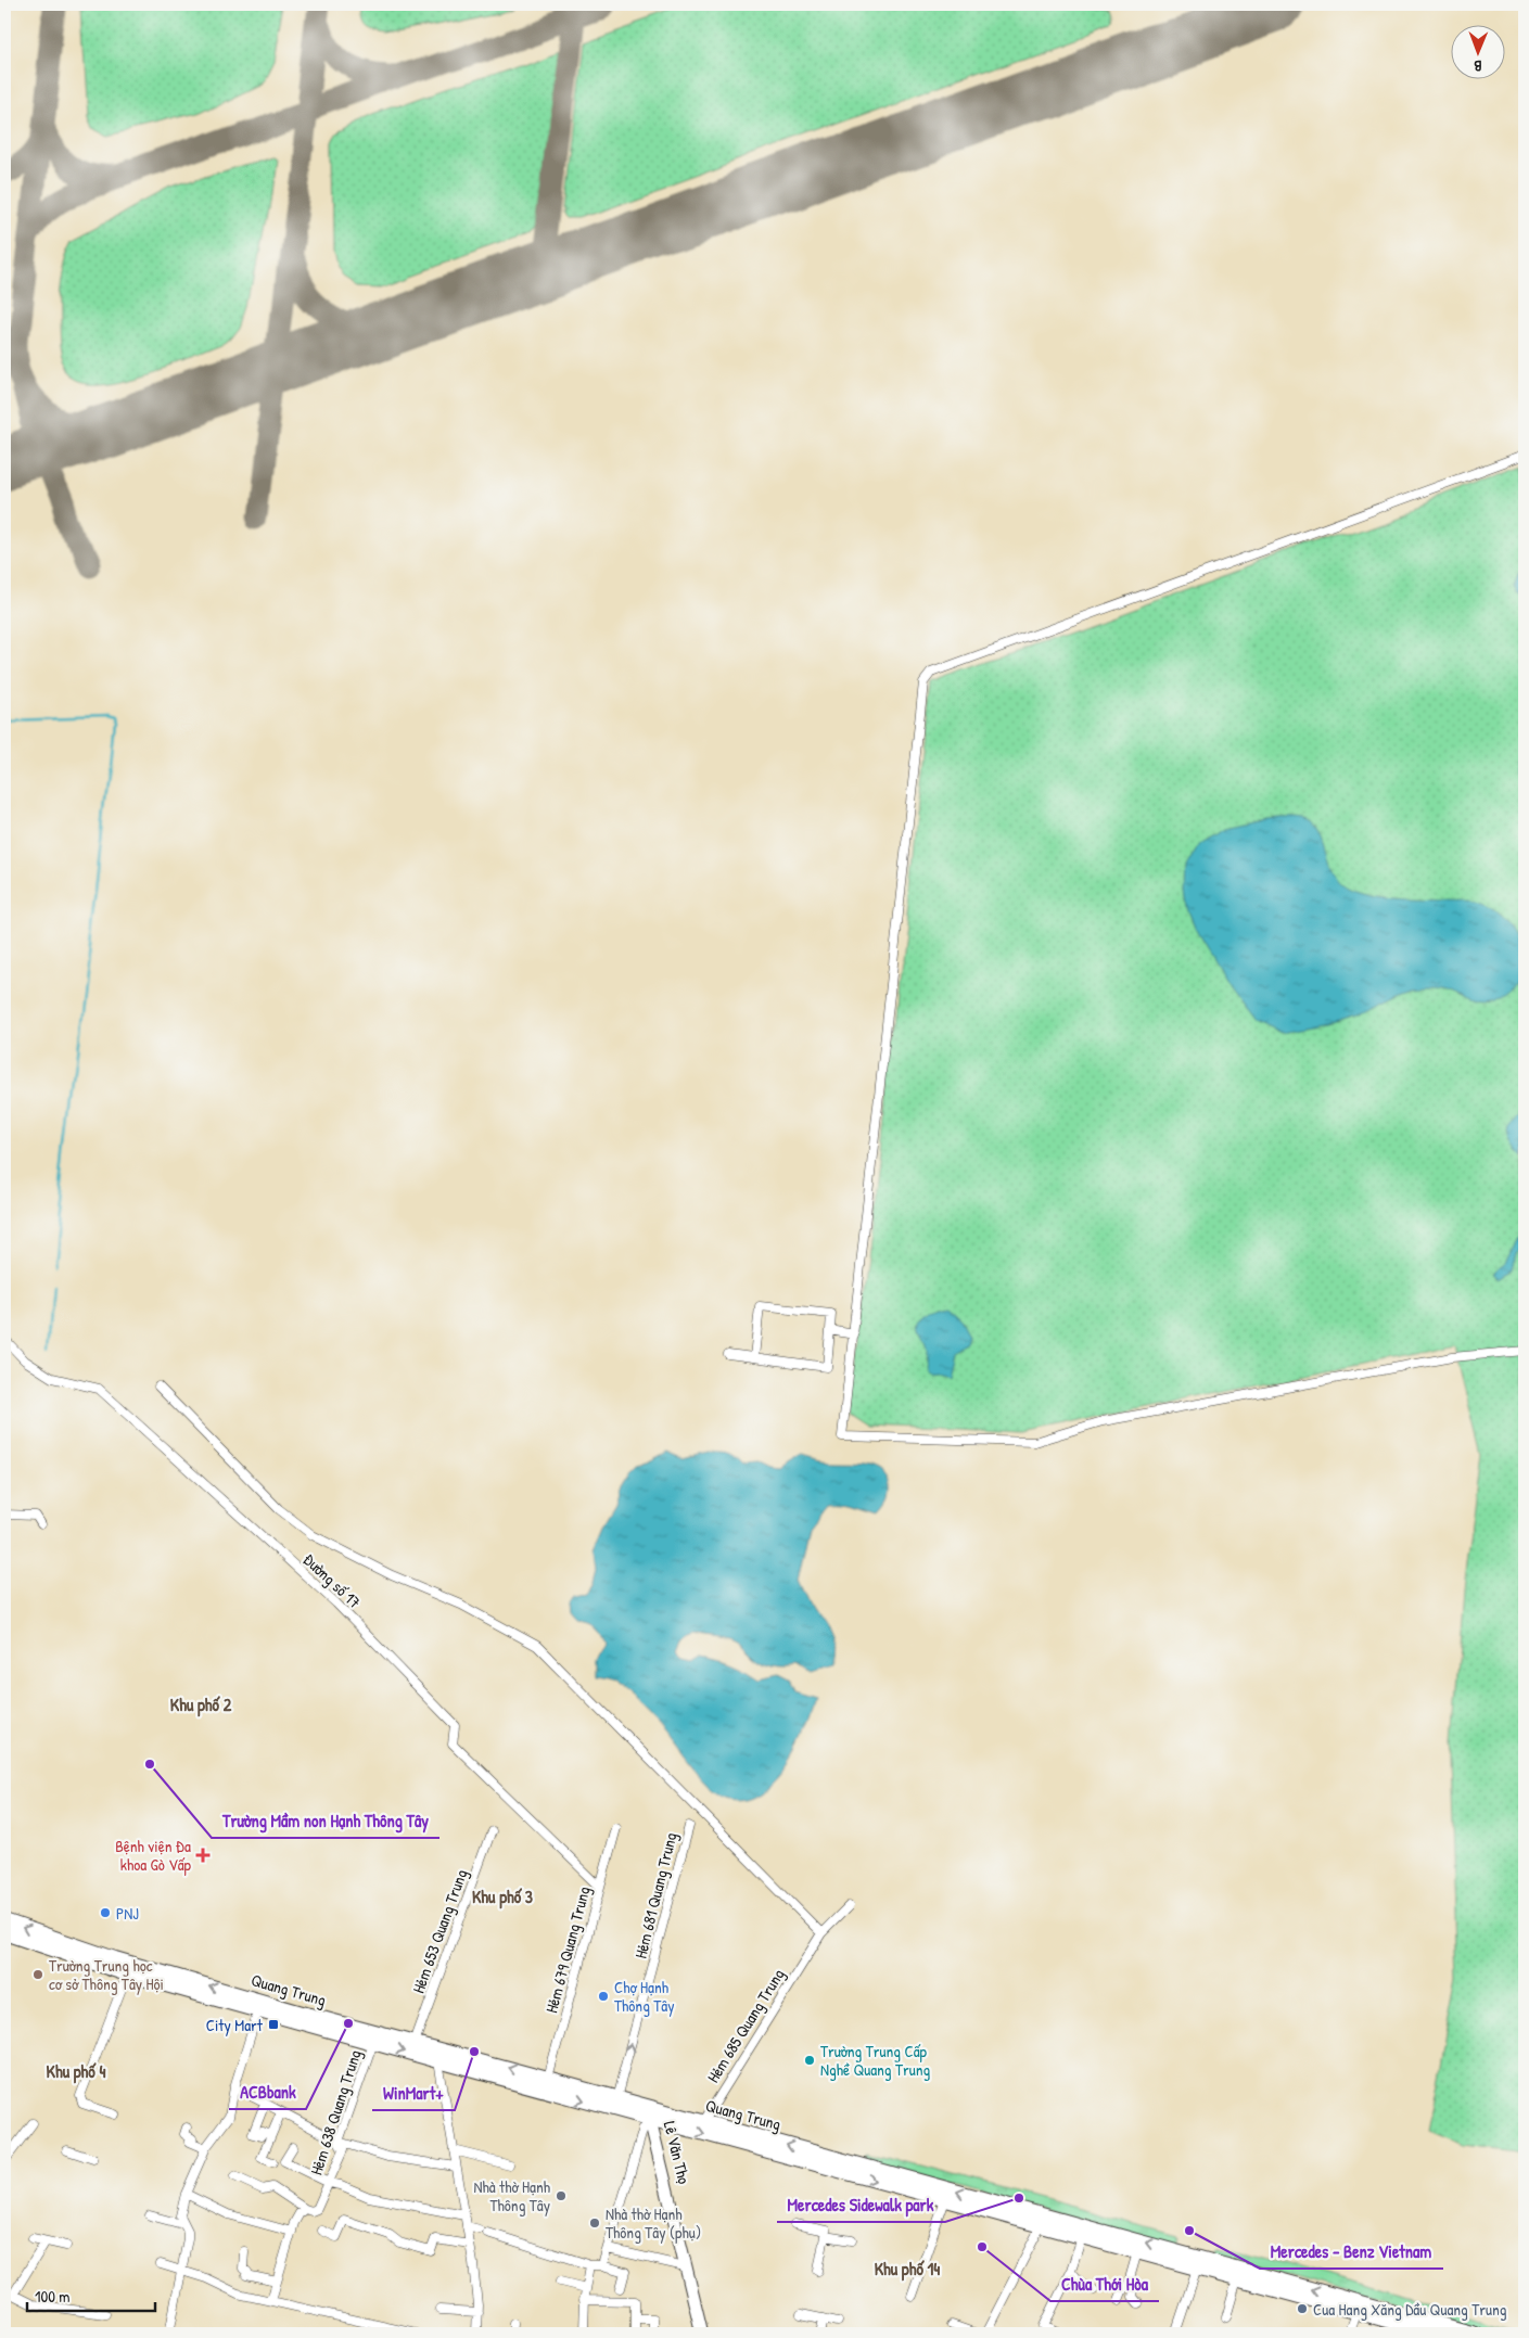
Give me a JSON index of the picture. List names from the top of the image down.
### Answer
{
  "streets": {
    "main road": ["Quang Trung", "Lê Văn Thọ"],
    "street": [
      "Đường số 17",
      "Hẻm 681 Quang Trung",
      "Hẻm 653 Quang Trung",
      "Hẻm 679 Quang Trung",
      "Hẻm 685 Quang Trung",
      "Hẻm 638 Quang Trung"
    ]
  },
  "crossings": [
    ["Đường số 17", "Hẻm 679 Quang Trung"],
    ["Hẻm 681 Quang Trung", "Quang Trung"],
    ["Hẻm 653 Quang Trung", "Quang Trung"],
    ["Hẻm 679 Quang Trung", "Quang Trung"],
    ["Quang Trung", "Hẻm 685 Quang Trung"],
    ["Quang Trung", "Hẻm 638 Quang Trung"],
    ["Quang Trung", "Lê Văn Thọ"]
  ],
  "one_way": ["Hẻm 681 Quang Trung"],
  "districts": [
    "Khu phố 2",
    "Khu phố 3",
    "Khu phố 4",
    "Khu phố 14"
  ],
  "places": {
    "other": [
      "Trường Mầm non Hạnh Thông Tây",
      "PNJ",
      "Trường Trung học cơ sở Thông Tây Hội",
      "Chợ Hạnh Thông Tây",
      "ACBbank",
      "WinMart+",
      "Trường Trung Cấp Nghề Quang Trung",
      "Nhà thờ Hạnh Thông Tây",
      "Mercedes Sidewalk park",
      "Nhà thờ Hạnh Thông Tây (phụ)",
      "Mercedes - Benz Vietnam",
      "Chùa Thới Hòa",
      "Cua Hang Xăng Dầu Quang Trung"
    ],
    "health": ["Bệnh viện Đa khoa Gò Vấp"],
    "transit": ["City Mart"]
  },
  "scale_bar": "100 m",
  "north": "bottom"
}
